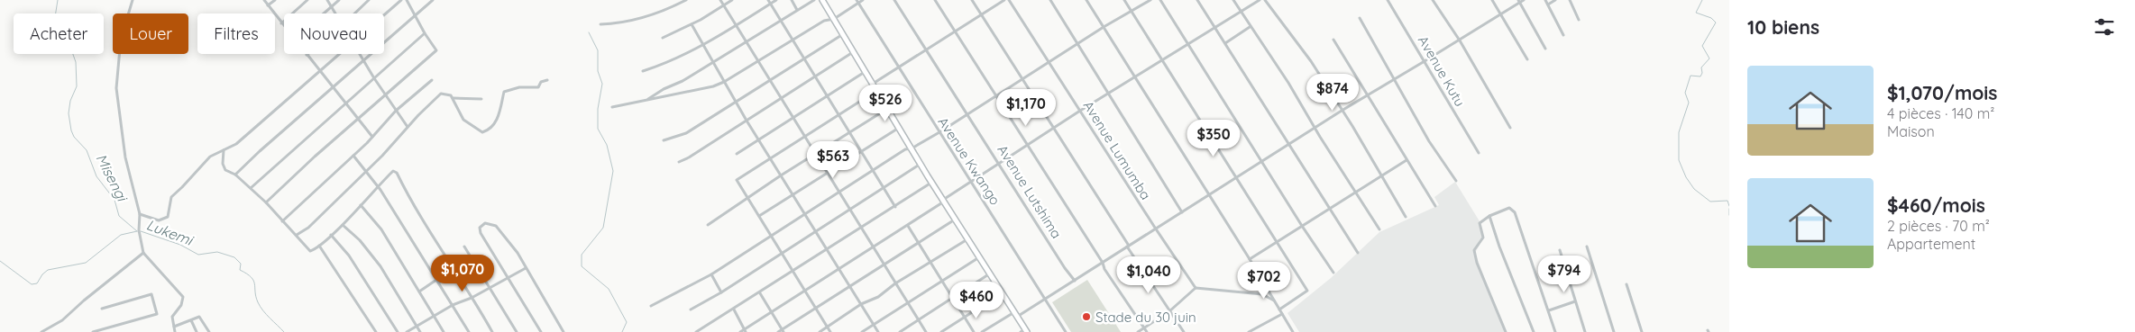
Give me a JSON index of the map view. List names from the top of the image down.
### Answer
{
  "streets": {
    "street": [
      "Avenue Kutu",
      "Avenue Lumumba",
      "Avenue Kwango",
      "Avenue Lutshima"
    ]
  },
  "water": ["Misengi", "Lukemi"],
  "places": ["Stade du 30 juin"],
  "page": {
    "heading": "10 biens",
    "chip": [
      "Acheter",
      "Louer",
      "Filtres",
      "Nouveau"
    ],
    "list": [
      {
        "name": "$1,070/mois",
        "note": "4 pièces · 140 m² · Maison"
      },
      {
        "name": "$460/mois",
        "note": "2 pièces · 70 m² · Appartement"
      }
    ],
    "price": [
      "$874",
      "$526",
      "$1,170",
      "$350",
      "$563",
      "$1,070",
      "$794",
      "$1,040",
      "$702",
      "$460"
    ]
  }
}
